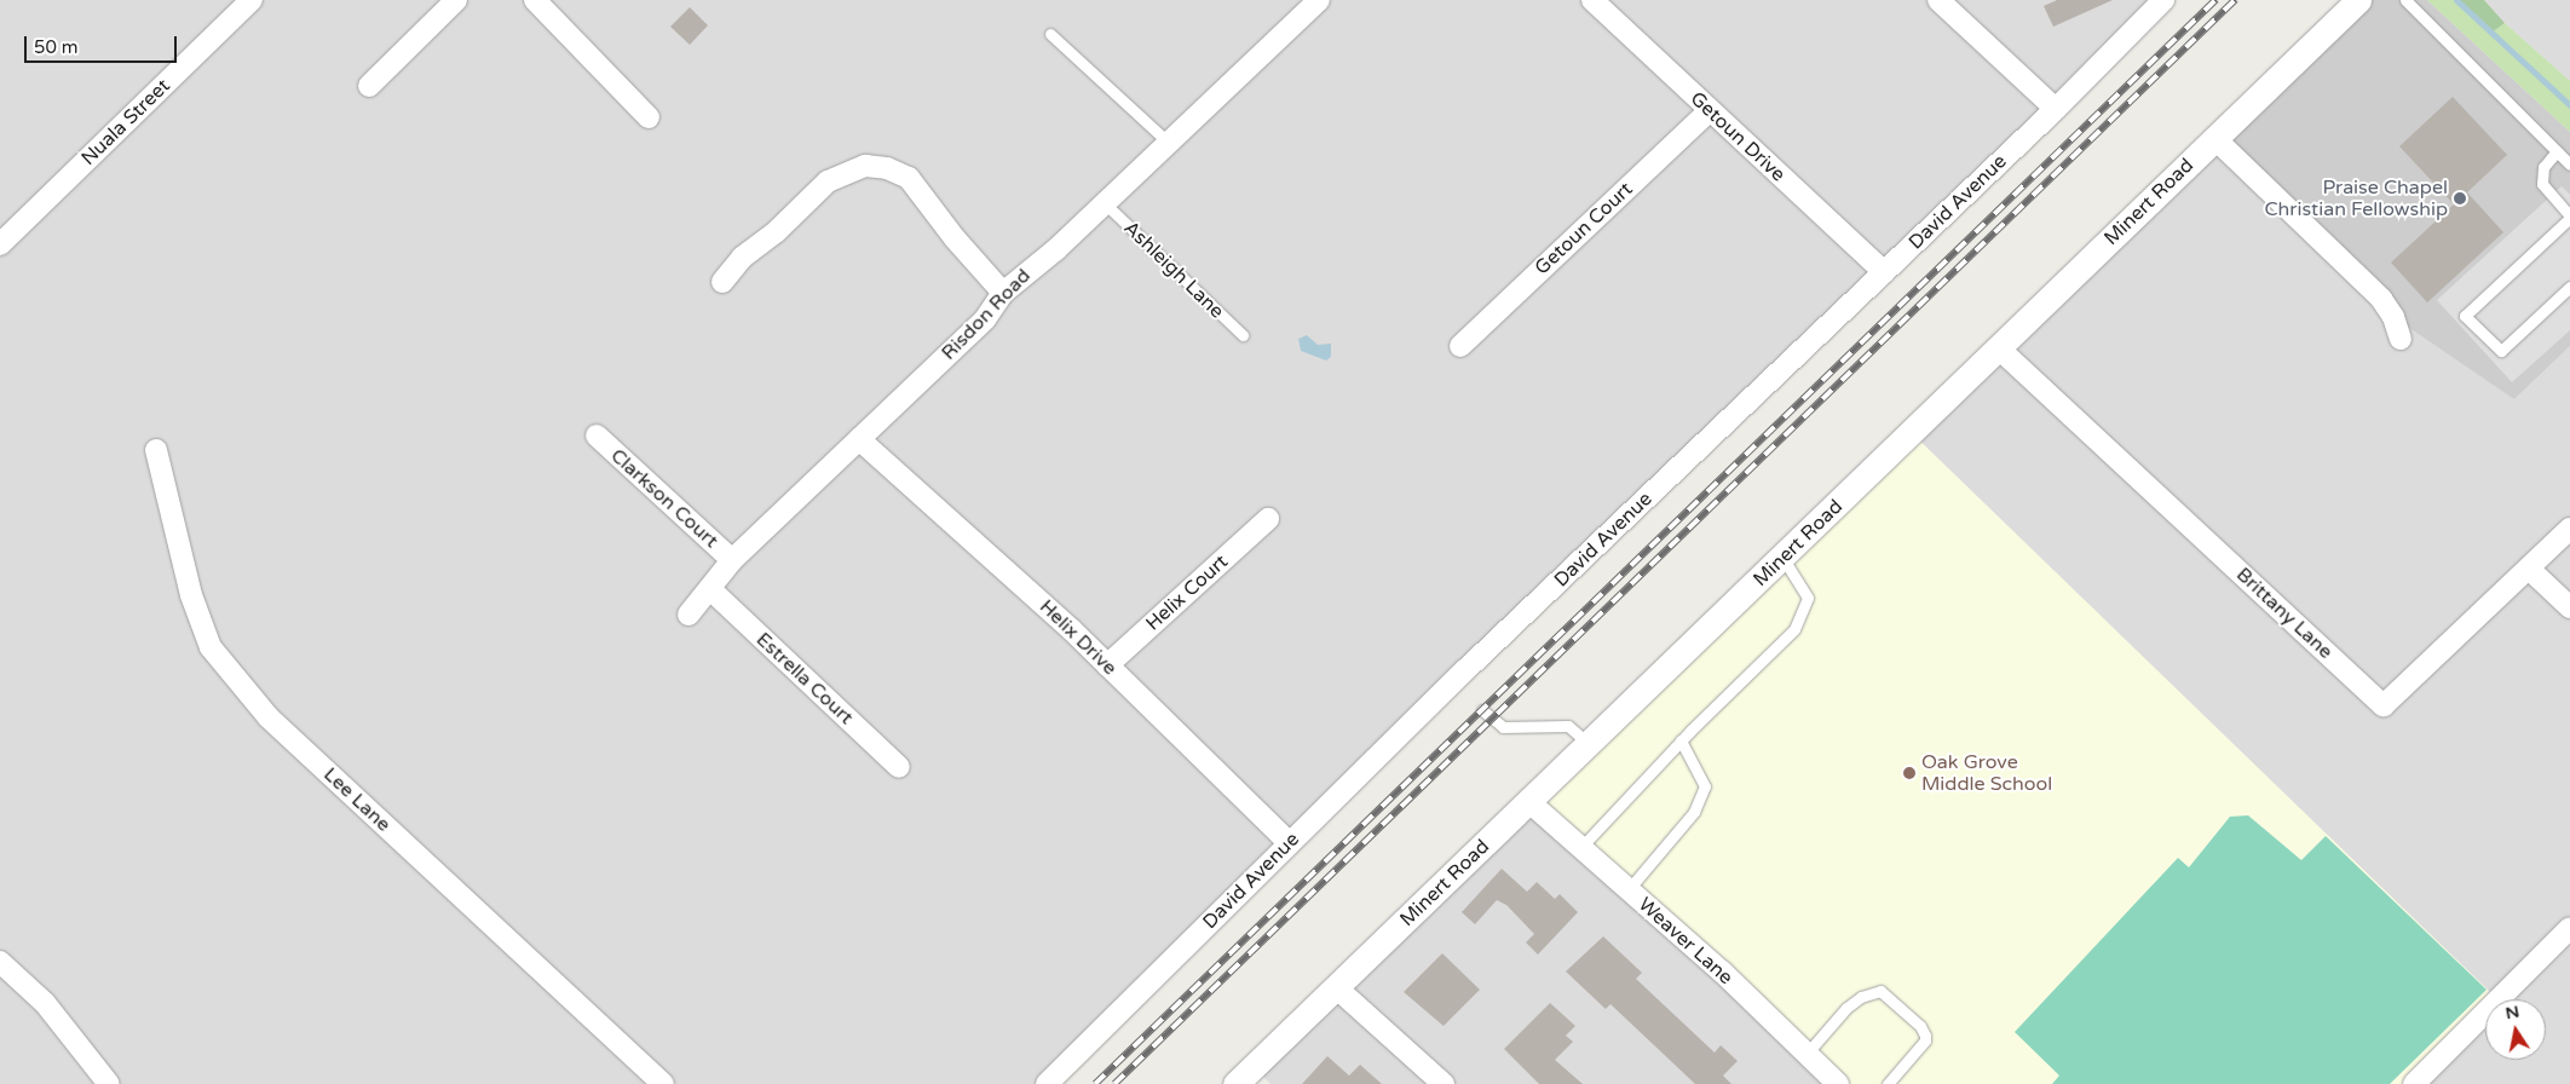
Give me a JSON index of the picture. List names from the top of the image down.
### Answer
{
  "streets": {
    "street": [
      "Nuala Street",
      "Getoun Drive",
      "David Avenue",
      "Minert Road",
      "Getoun Court",
      "Risdon Road",
      "Clarkson Court",
      "Helix Court",
      "Brittany Lane",
      "Helix Drive",
      "Estrella Court",
      "Lee Lane",
      "Weaver Lane"
    ],
    "lane": ["Ashleigh Lane"]
  },
  "crossings": [
    ["Getoun Drive", "David Avenue"],
    ["Getoun Drive", "Getoun Court"],
    ["David Avenue", "Helix Drive"],
    ["Minert Road", "Brittany Lane"],
    ["Minert Road", "Weaver Lane"],
    ["Ashleigh Lane", "Risdon Road"],
    ["Risdon Road", "Clarkson Court"],
    ["Risdon Road", "Helix Drive"],
    ["Risdon Road", "Estrella Court"],
    ["Helix Court", "Helix Drive"]
  ],
  "places": ["Praise Chapel Christian Fellowship", "Oak Grove Middle School"],
  "scale_bar": "50 m",
  "north": "top"
}
